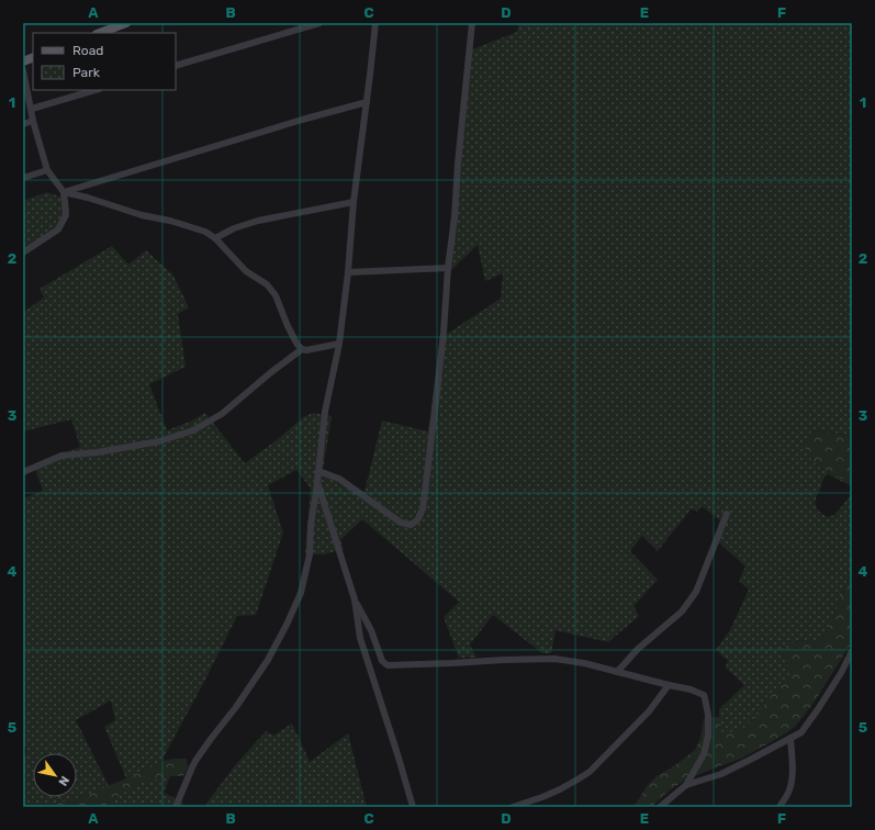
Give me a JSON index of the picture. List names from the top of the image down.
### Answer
{
  "legend": ["Road", "Park"],
  "north": "bottom right",
  "grid": {
    "columns": [
      "A",
      "B",
      "C",
      "D",
      "E",
      "F"
    ],
    "rows": [
      "1",
      "2",
      "3",
      "4",
      "5"
    ]
  }
}
